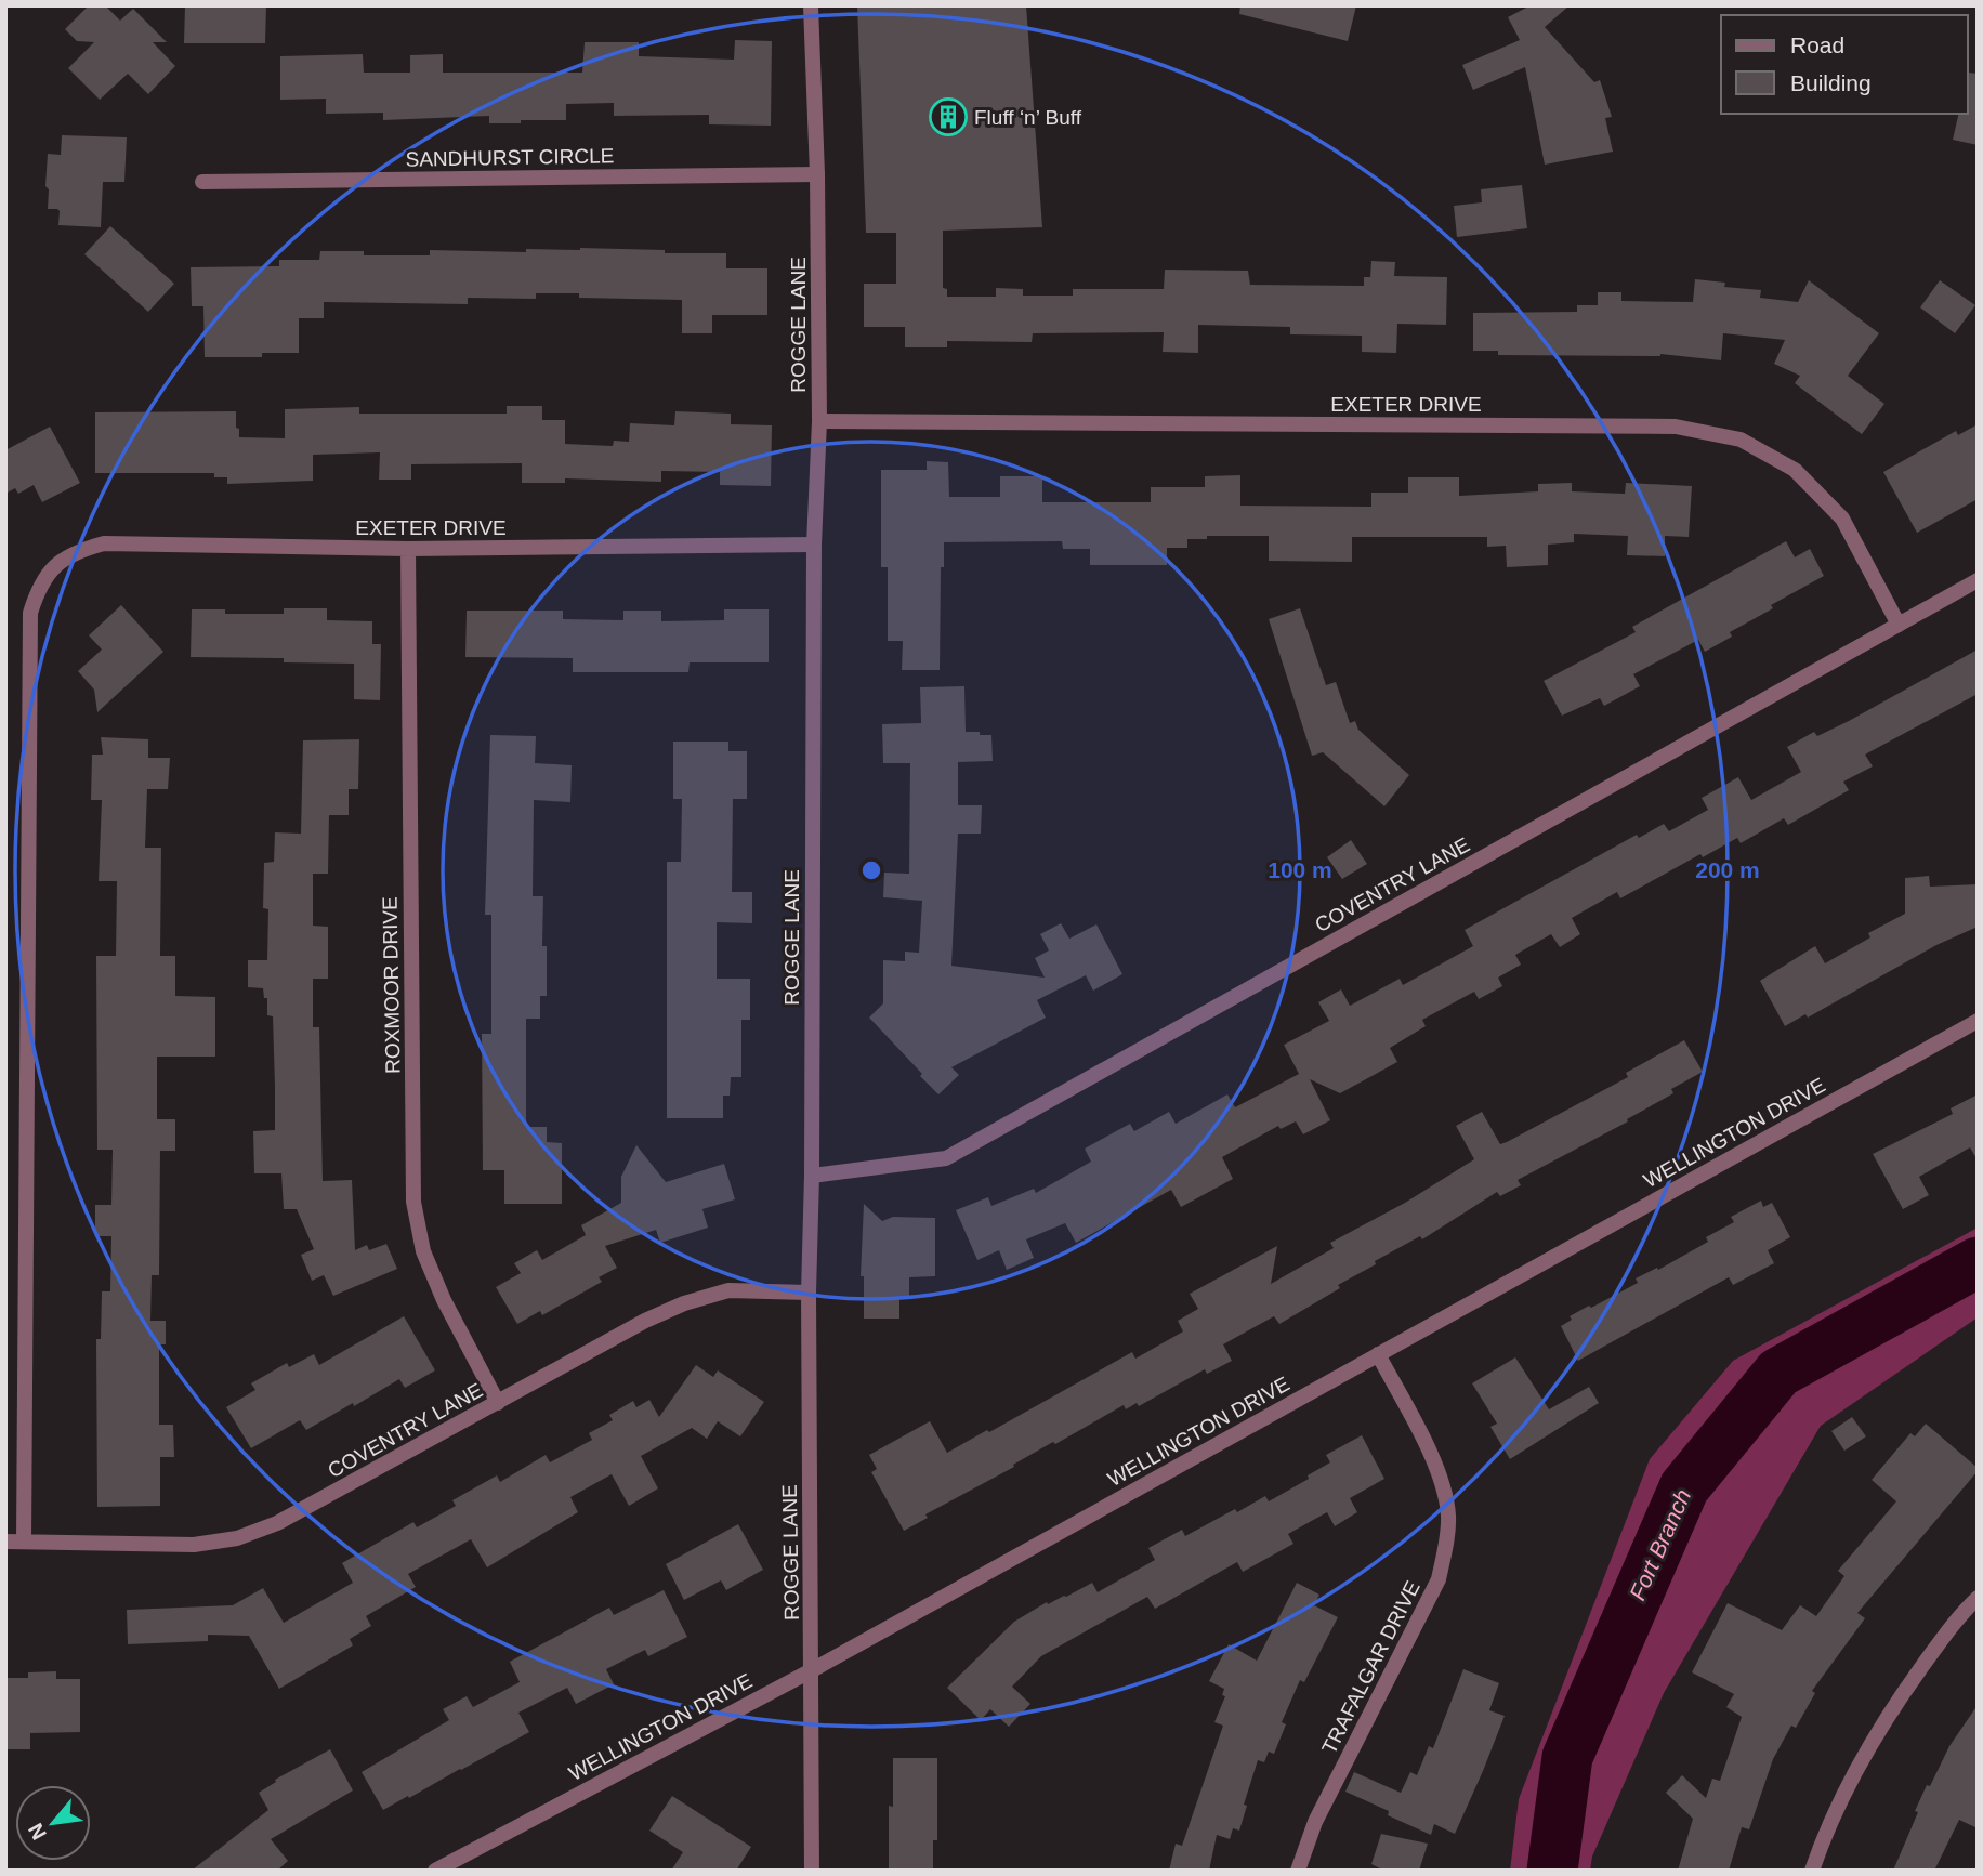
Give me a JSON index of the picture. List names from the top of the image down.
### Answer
{
  "streets": {
    "street": [
      "SANDHURST CIRCLE",
      "ROGGE LANE",
      "EXETER DRIVE",
      "COVENTRY LANE",
      "ROXMOOR DRIVE",
      "WELLINGTON DRIVE",
      "TRAFALGAR DRIVE"
    ]
  },
  "crossings": [
    ["SANDHURST CIRCLE", "ROGGE LANE"],
    ["ROGGE LANE", "EXETER DRIVE"],
    ["ROGGE LANE", "COVENTRY LANE"],
    ["ROGGE LANE", "WELLINGTON DRIVE"],
    ["EXETER DRIVE", "COVENTRY LANE"],
    ["EXETER DRIVE", "ROXMOOR DRIVE"],
    ["COVENTRY LANE", "ROXMOOR DRIVE"],
    ["WELLINGTON DRIVE", "TRAFALGAR DRIVE"]
  ],
  "water": ["Fort Branch"],
  "places": {
    "building": ["Fluff ‘n’ Buff"]
  },
  "legend": ["Road", "Building"],
  "north": "bottom left",
  "rings": ["100 m", "200 m"]
}
